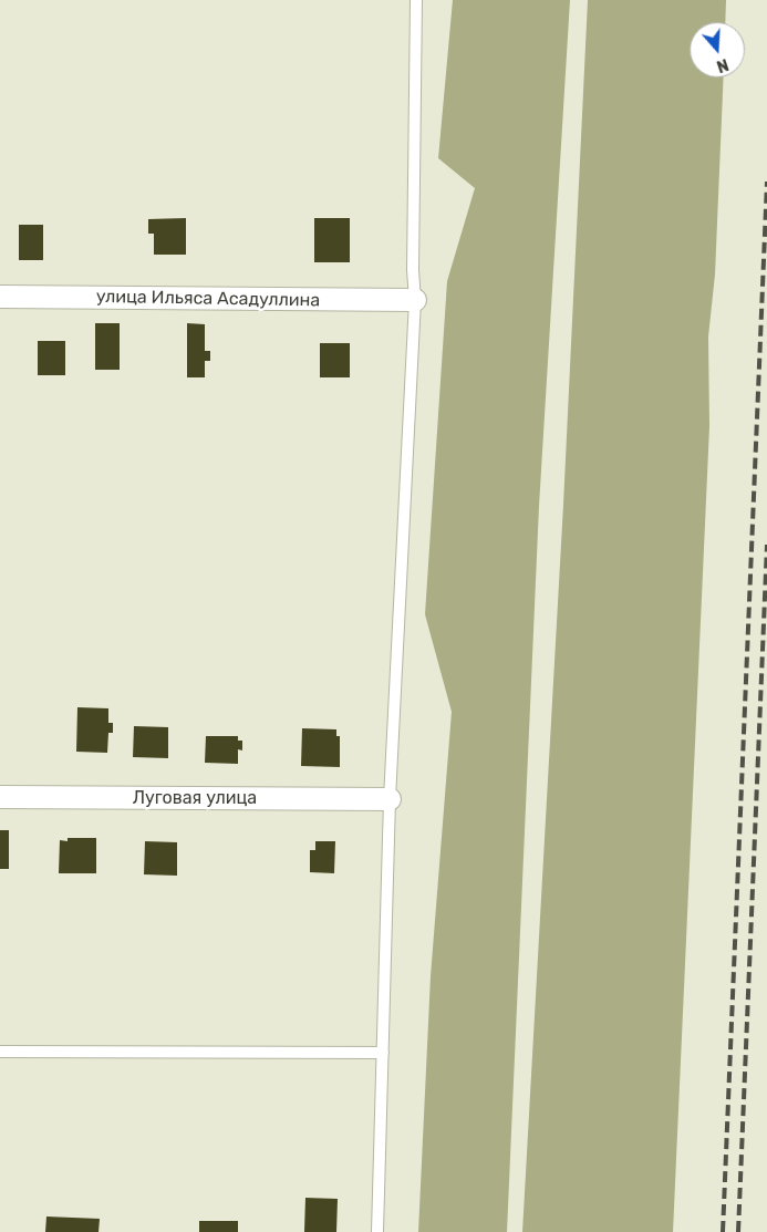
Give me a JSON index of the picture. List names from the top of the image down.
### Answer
{
  "streets": {
    "street": ["улица Ильяса Асадуллина", "Луговая улица"]
  },
  "north": "bottom"
}
